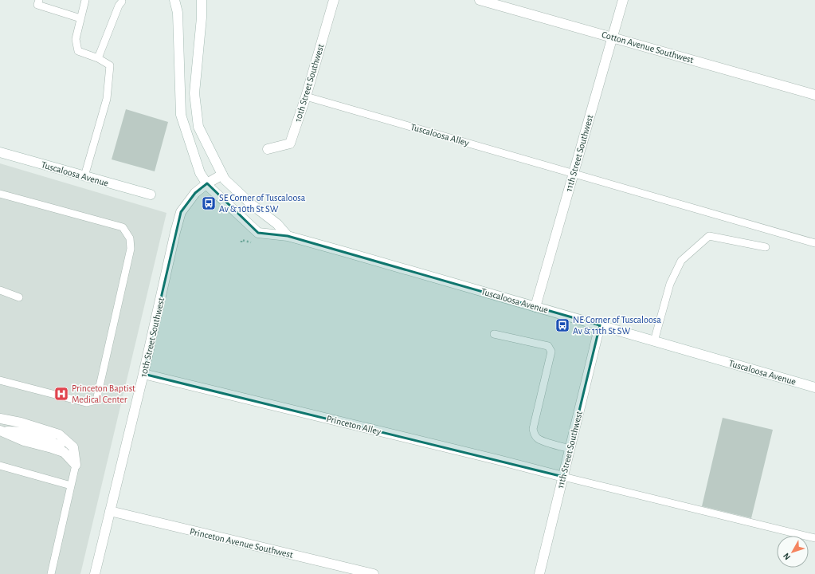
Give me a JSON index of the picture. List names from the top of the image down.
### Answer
{
  "streets": {
    "street": [
      "Cotton Avenue Southwest",
      "10th Street Southwest",
      "11th Street Southwest",
      "Tuscaloosa Avenue",
      "Princeton Alley",
      "Princeton Avenue Southwest"
    ],
    "lane": ["Tuscaloosa Alley"]
  },
  "crossings": [
    ["Cotton Avenue Southwest", "11th Street Southwest"],
    ["10th Street Southwest", "Tuscaloosa Alley"],
    ["10th Street Southwest", "Tuscaloosa Avenue"],
    ["10th Street Southwest", "Princeton Alley"],
    ["10th Street Southwest", "Princeton Avenue Southwest"],
    ["Tuscaloosa Alley", "11th Street Southwest"],
    ["11th Street Southwest", "Tuscaloosa Avenue"],
    ["11th Street Southwest", "Princeton Alley"]
  ],
  "places": {
    "bus stop": ["SE Corner of Tuscaloosa Av & 10th St SW", "NE Corner of Tuscaloosa Av & 11th St SW"],
    "hospital": ["Princeton Baptist Medical Center"]
  },
  "north": "bottom left"
}
